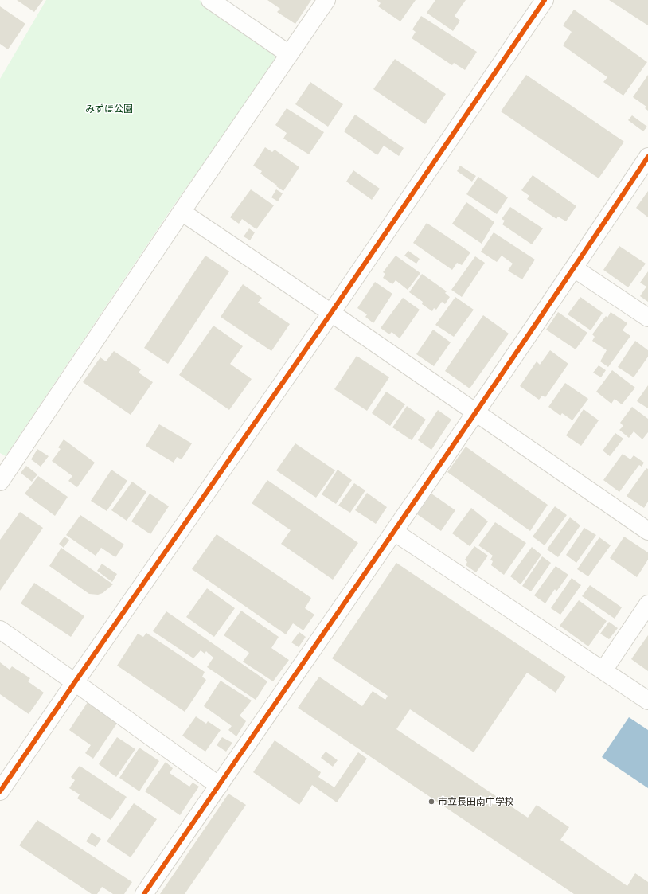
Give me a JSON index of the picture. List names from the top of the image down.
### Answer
{
  "parks": ["みずほ公園"],
  "places": ["市立長田南中学校"]
}
